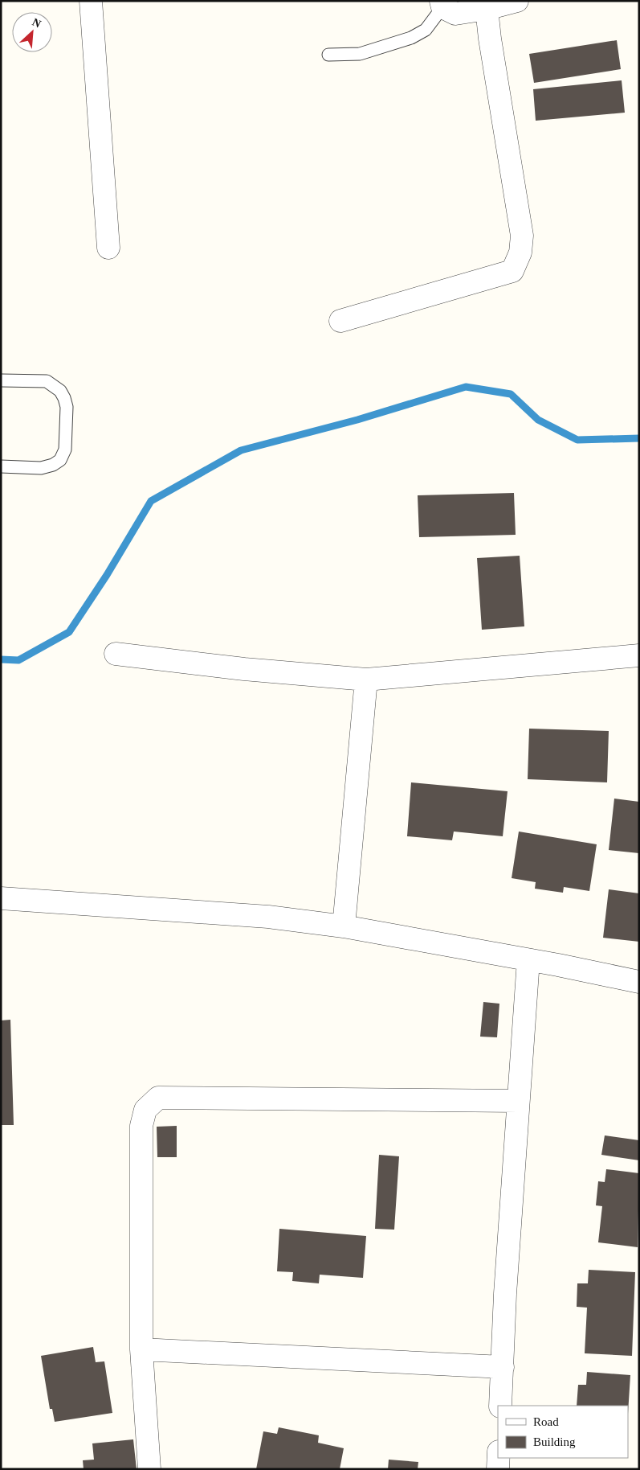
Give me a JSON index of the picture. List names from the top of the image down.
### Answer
{
  "legend": ["Road", "Building"],
  "north": "top right"
}
